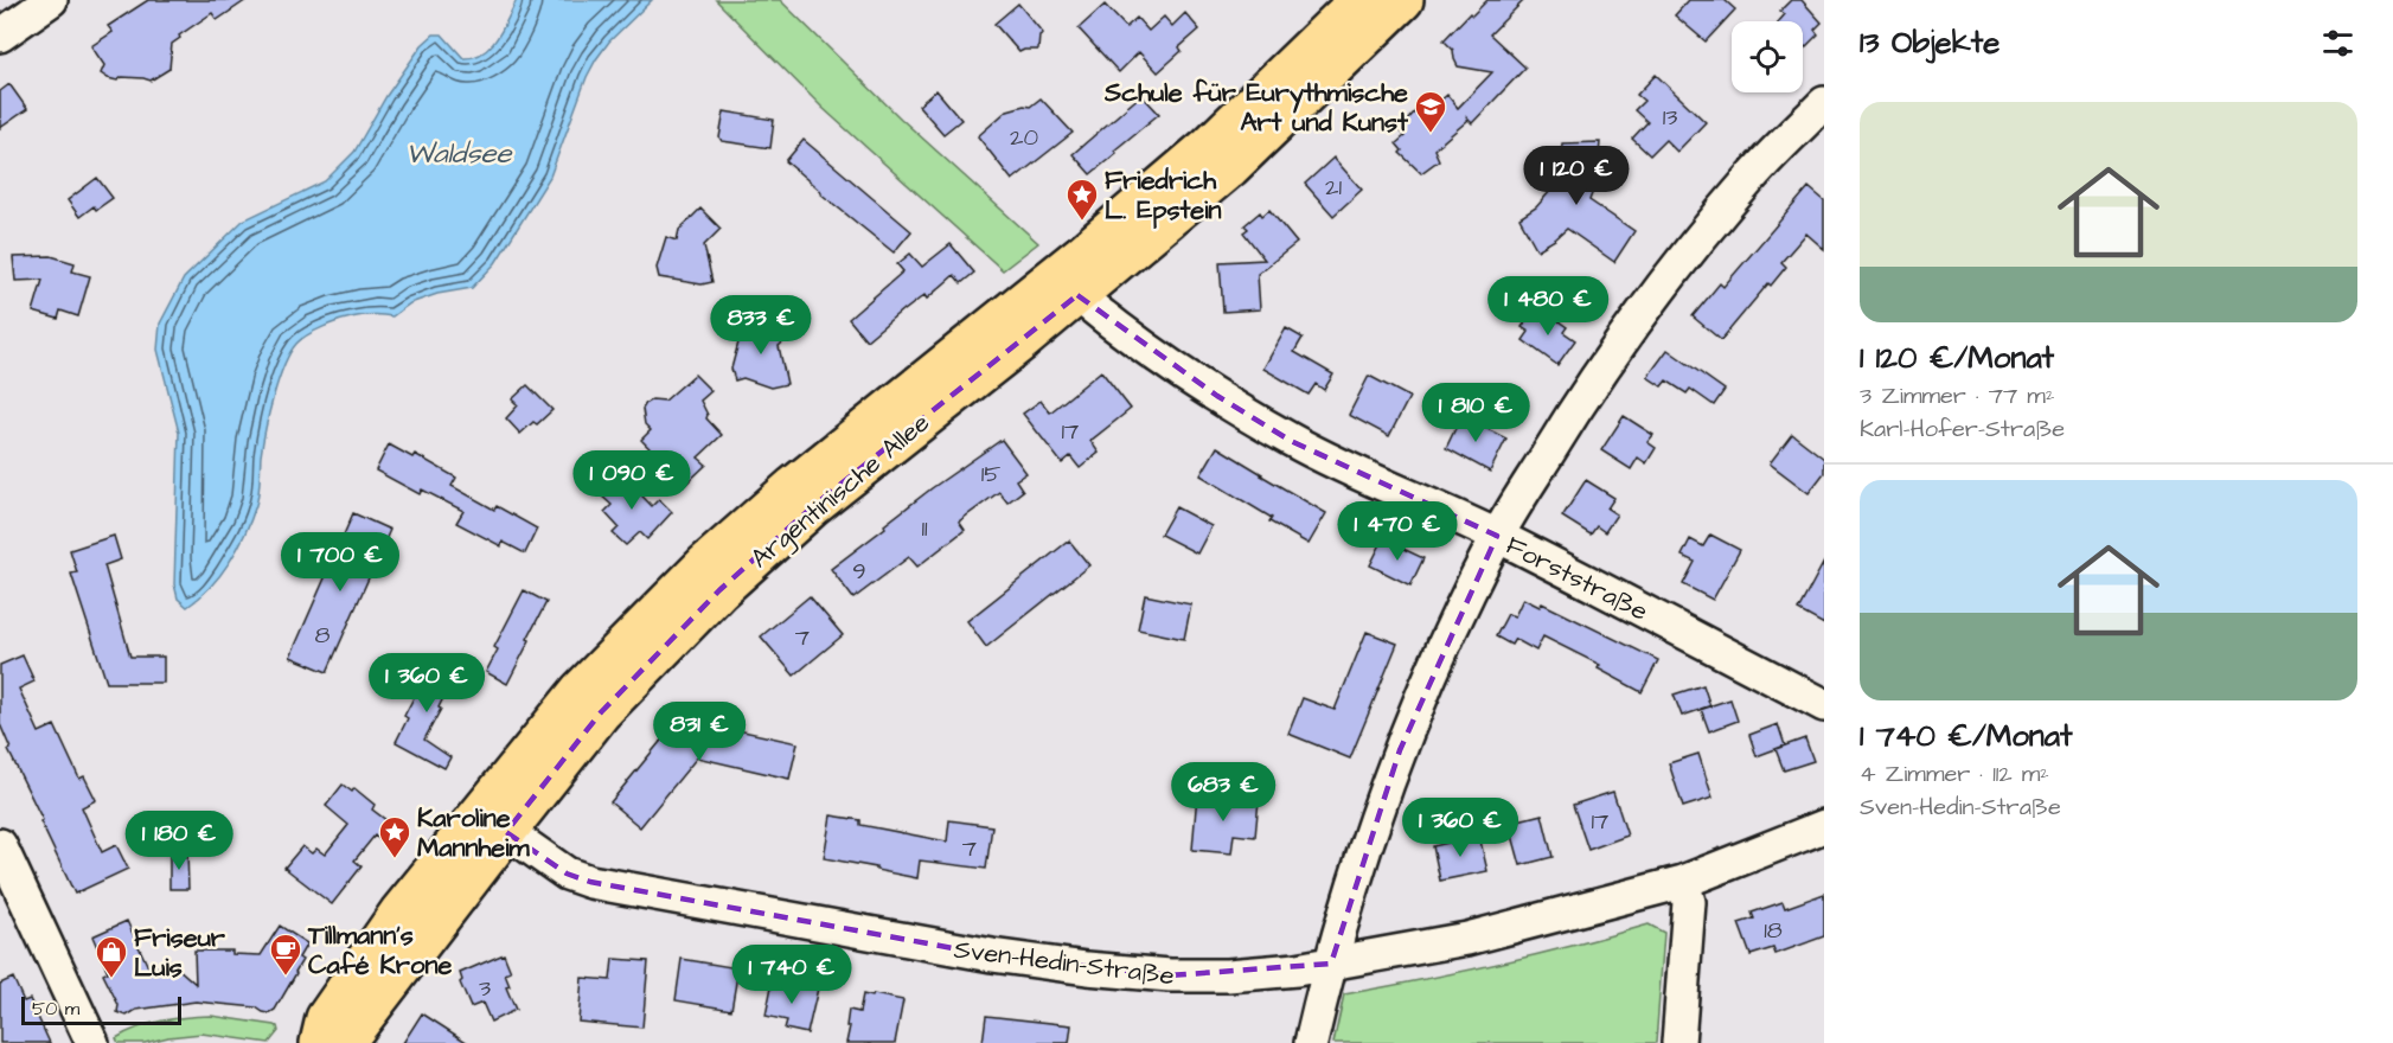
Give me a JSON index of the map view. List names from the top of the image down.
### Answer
{
  "streets": {
    "main road": ["Argentinische Allee"],
    "street": ["Forststraße", "Sven-Hedin-Straße"]
  },
  "crossings": [
    ["Argentinische Allee", "Forststraße"],
    ["Argentinische Allee", "Sven-Hedin-Straße"]
  ],
  "water": ["Waldsee"],
  "places": {
    "school or university": ["Schule für Eurythmische Art und Kunst"],
    "place": ["Friedrich L. Epstein", "Karoline Mannheim"],
    "cafe": ["Tillmann's Café Krone"],
    "shop": ["Friseur Luis"]
  },
  "house_numbers": [
    "13",
    "20",
    "21",
    "17",
    "15",
    "11",
    "9",
    "8",
    "7",
    "17",
    "7",
    "18",
    "3"
  ],
  "scale_bar": "50 m",
  "page": {
    "heading": "13 Objekte",
    "list": [
      {
        "name": "1 120 €/Monat",
        "note": "3 Zimmer · 77 m² · Karl-Hofer-Straße"
      },
      {
        "name": "1 740 €/Monat",
        "note": "4 Zimmer · 112 m² · Sven-Hedin-Straße"
      }
    ],
    "price": [
      "1 120 €",
      "1 480 €",
      "833 €",
      "1 810 €",
      "1 090 €",
      "1 470 €",
      "1 700 €",
      "1 360 €",
      "831 €",
      "683 €",
      "1 360 €",
      "1 180 €",
      "1 740 €"
    ],
    "scale": "50 m"
  }
}
